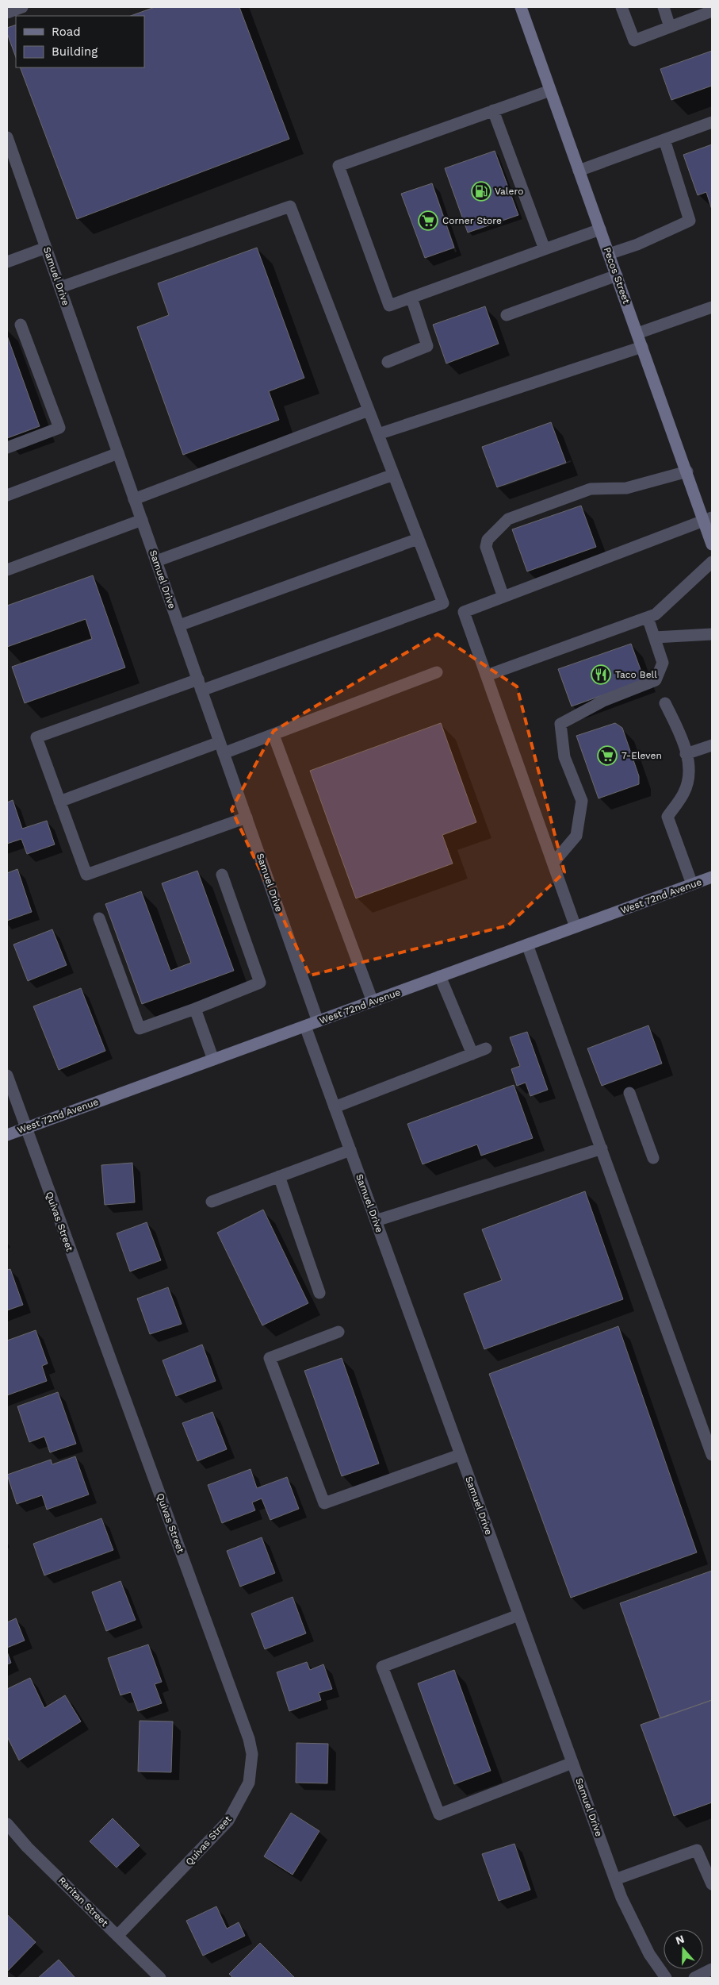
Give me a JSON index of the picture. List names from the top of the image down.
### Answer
{
  "streets": {
    "main road": ["Pecos Street", "West 72nd Avenue"],
    "street": ["Samuel Drive", "Quivas Street", "Raritan Street"]
  },
  "crossings": [
    ["Samuel Drive", "West 72nd Avenue"],
    ["West 72nd Avenue", "Quivas Street"],
    ["Quivas Street", "Raritan Street"]
  ],
  "places": {
    "fuel station": ["Valero"],
    "supermarket": ["Corner Store", "7-Eleven"],
    "restaurant": ["Taco Bell"]
  },
  "legend": ["Road", "Building"],
  "north": "top"
}
